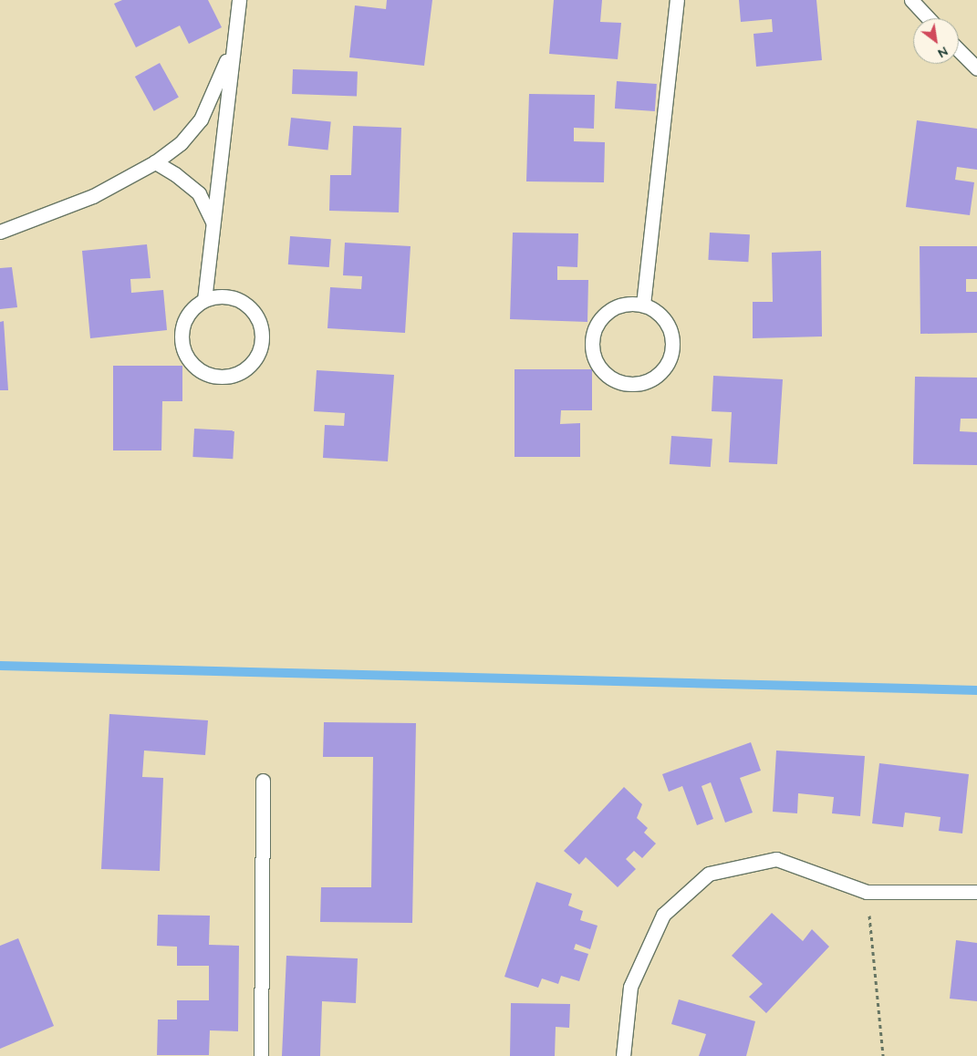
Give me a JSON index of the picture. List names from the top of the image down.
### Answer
{
  "north": "bottom right"
}
